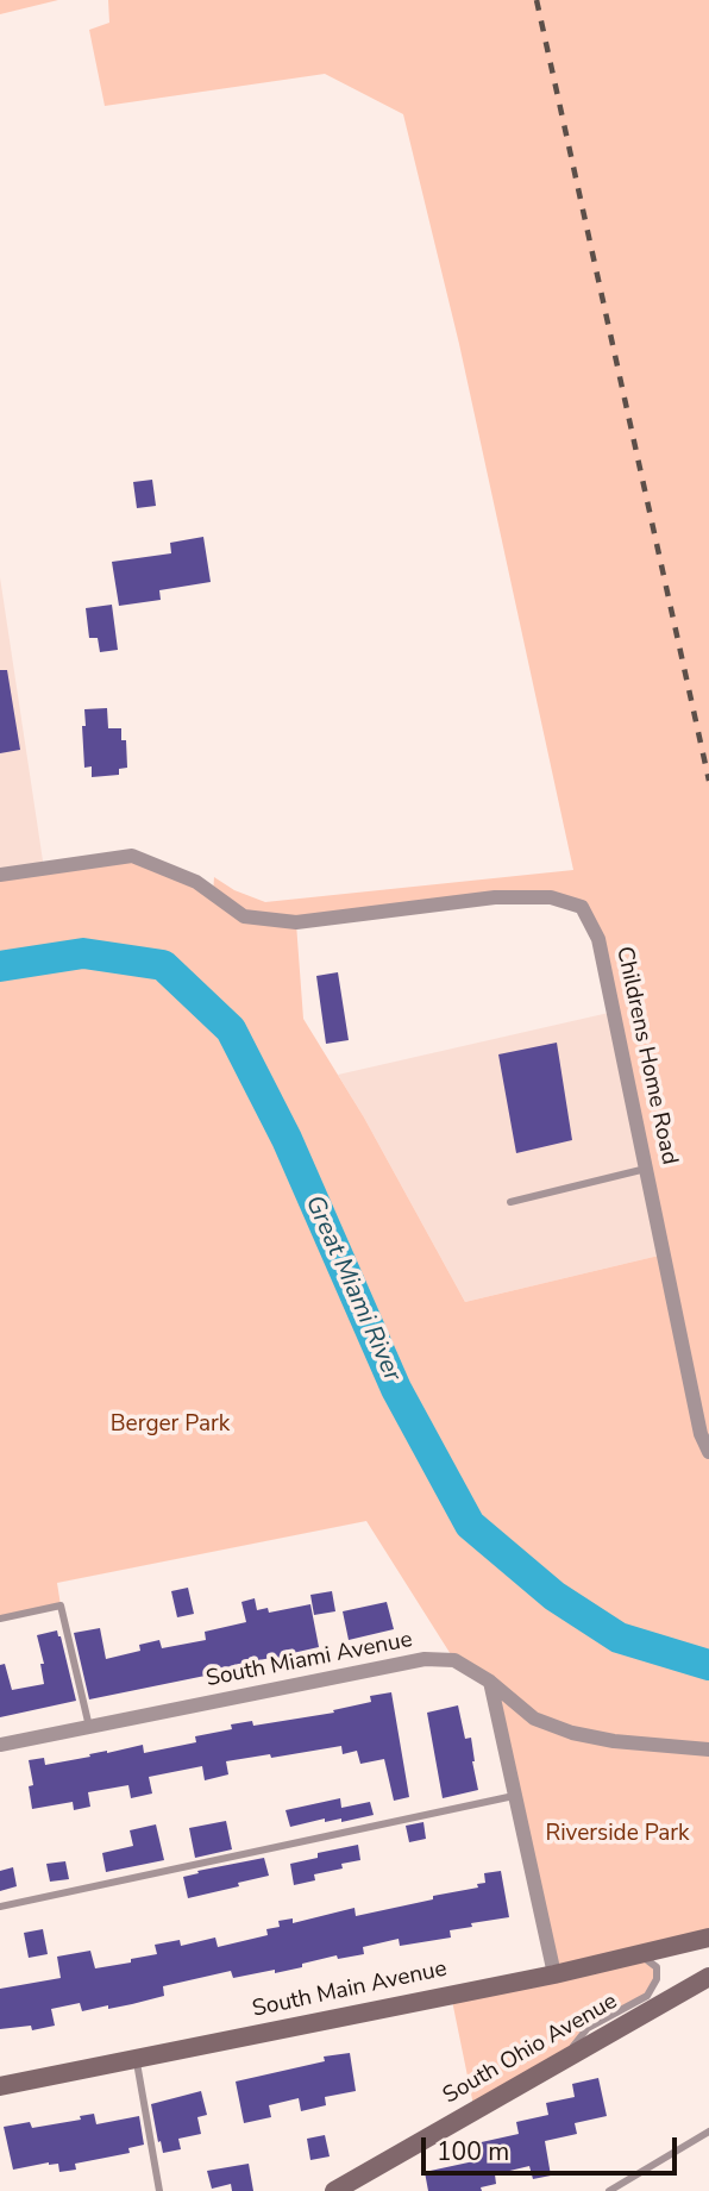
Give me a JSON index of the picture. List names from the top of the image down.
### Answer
{
  "streets": {
    "main road": ["South Main Avenue", "South Ohio Avenue"],
    "street": ["Childrens Home Road", "South Miami Avenue"]
  },
  "water": ["Great Miami River"],
  "parks": ["Berger Park", "Riverside Park"],
  "scale_bar": "100 m"
}
